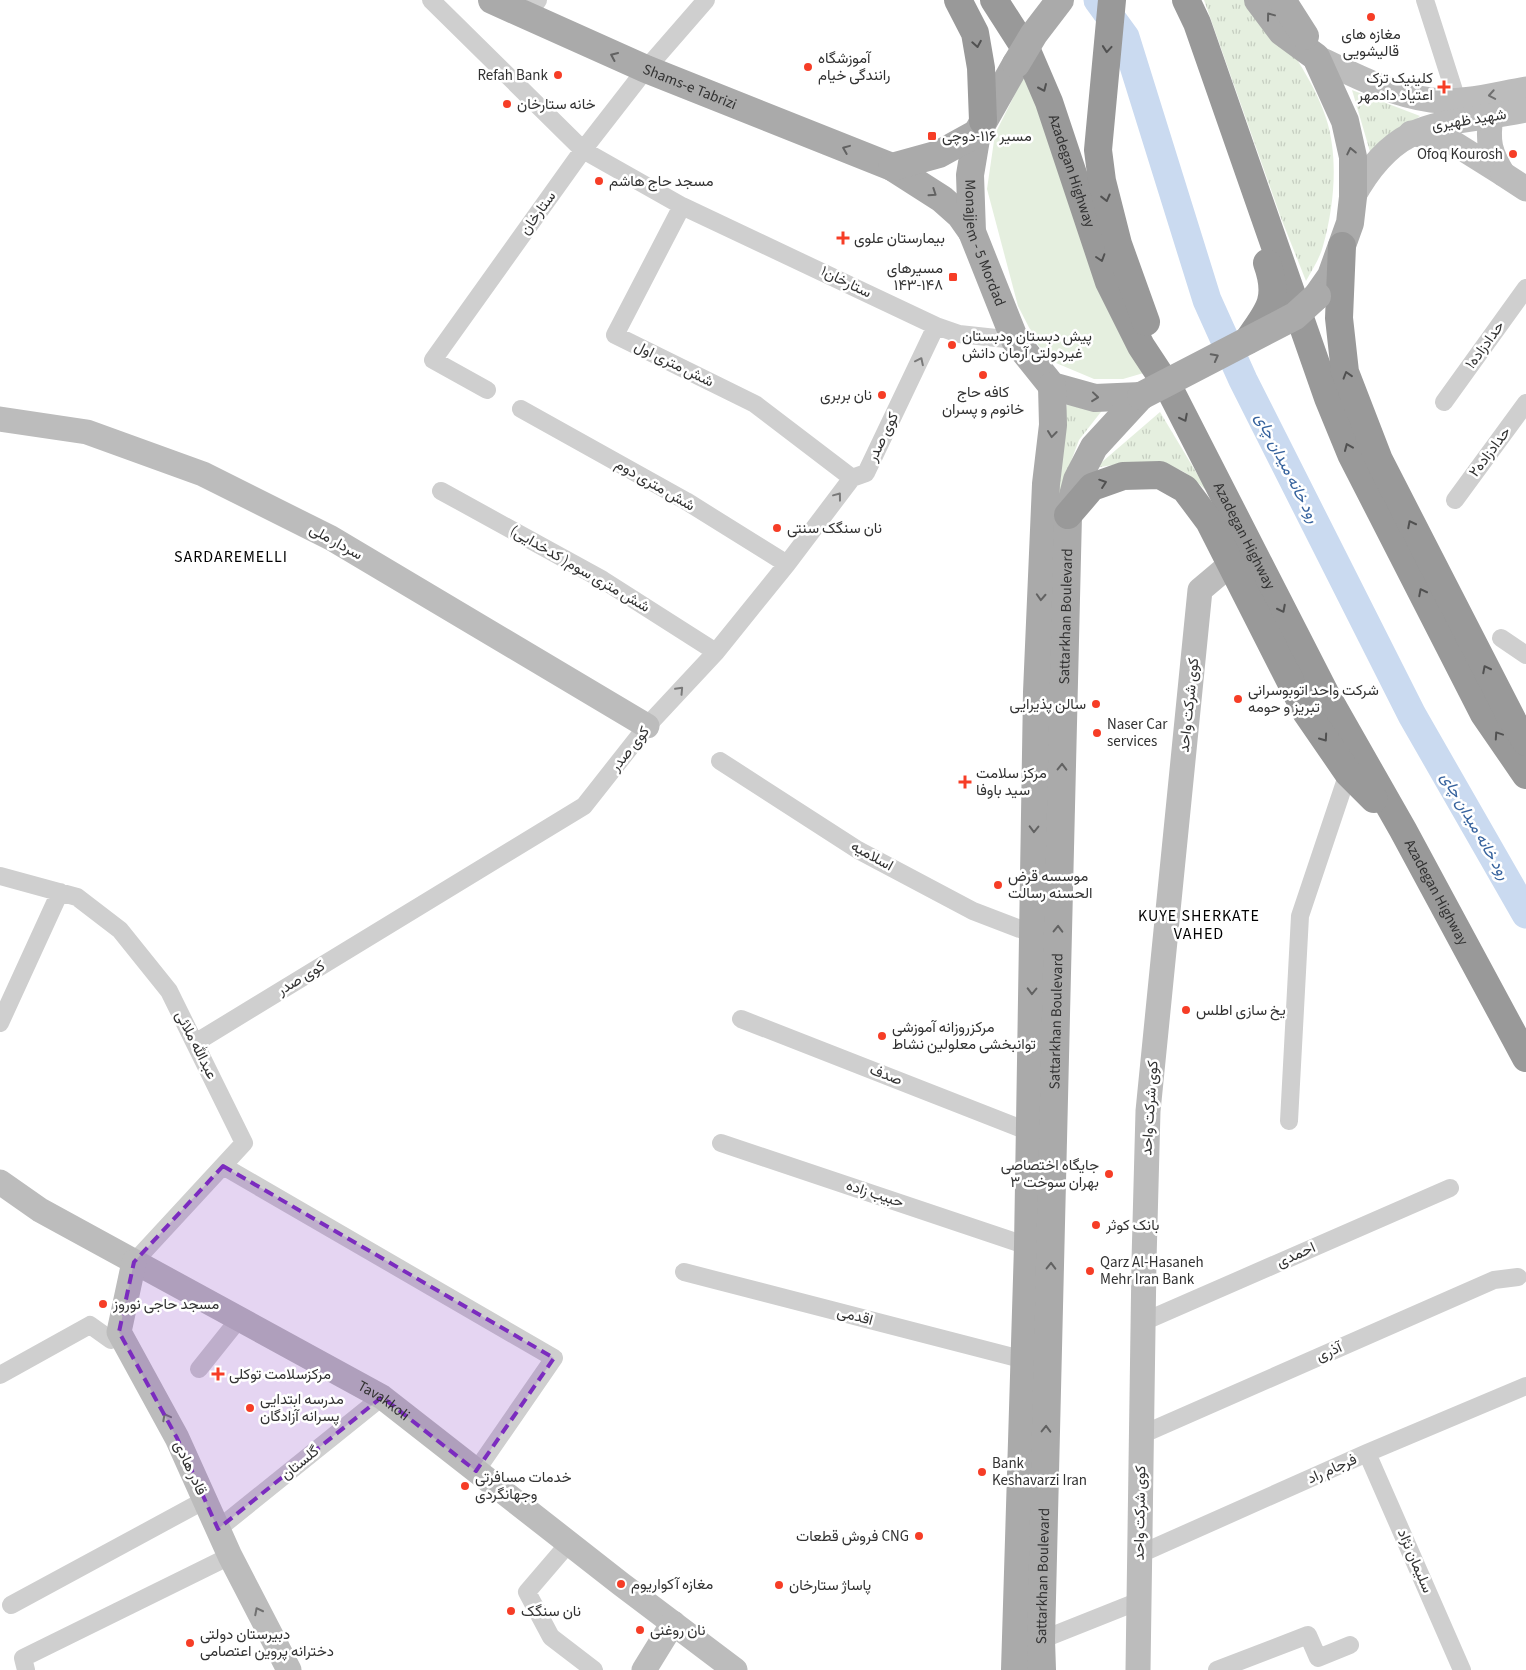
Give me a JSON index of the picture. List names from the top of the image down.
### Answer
{
  "streets": {
    "highway": ["Azadegan Highway"],
    "main road": ["Shams-e Tabrizi", "Monajjem - 5 Mordad", "Sattarkhan Boulevard"],
    "street": [
      "شهید ظهیری",
      "ستارخان",
      "ستارخان۱",
      "حدادزاده۱",
      "شش متری اول",
      "کوی صدر",
      "حدادزاده۲",
      "شش متری دوم",
      "سردار ملی",
      "(کدخدایی )شش متری سوم",
      "کوی شرکت واحد",
      "اسلامیه",
      "عبدالله ملائی",
      "صدف",
      "حبیب زاده",
      "احمدی",
      "اقدمی",
      "آذری",
      "Tavakkoli",
      "گلستان",
      "قادر هادی",
      "فرجام راد",
      "سلیمان نژاد"
    ]
  },
  "crossings": [
    ["Shams-e Tabrizi", "ستارخان"],
    ["Shams-e Tabrizi", "Monajjem - 5 Mordad"],
    ["ستارخان", "ستارخان۱"],
    ["Monajjem - 5 Mordad", "ستارخان۱"],
    ["Monajjem - 5 Mordad", "Sattarkhan Boulevard"],
    ["ستارخان۱", "شش متری اول"],
    ["ستارخان۱", "کوی صدر"],
    ["شش متری اول", "کوی صدر"],
    ["کوی صدر", "شش متری دوم"],
    ["کوی صدر", "سردار ملی"],
    ["کوی صدر", "(کدخدایی )شش متری سوم"],
    ["کوی صدر", "عبدالله ملائی"],
    ["Sattarkhan Boulevard", "اسلامیه"],
    ["Sattarkhan Boulevard", "صدف"],
    ["Sattarkhan Boulevard", "حبیب زاده"],
    ["Sattarkhan Boulevard", "اقدمی"],
    ["کوی شرکت واحد", "احمدی"],
    ["کوی شرکت واحد", "آذری"],
    ["کوی شرکت واحد", "فرجام راد"],
    ["عبدالله ملائی", "Tavakkoli"],
    ["Tavakkoli", "گلستان"],
    ["گلستان", "قادر هادی"],
    ["فرجام راد", "سلیمان نژاد"]
  ],
  "one_way": ["کوی صدر", "قادر هادی"],
  "districts": ["SARDAREMELLI", "KUYE SHERKATE VAHED"],
  "water": ["رود خانه میدان چای"],
  "places": {
    "other": [
      "مغازه های قالیشویی",
      "آموزشگاه رانندگی خیام",
      "Refah Bank",
      "خانه ستارخان",
      "Ofoq Kourosh",
      "مسجد حاج هاشم",
      "پیش دبستان ودبستان غیردولتی آرمان دانش",
      "کافه حاج‌ خانوم‌ و پسران",
      "نان بربری",
      "نان سنگک سنتی",
      "شرکت واحد اتوبوسرانی تبریز و حومه",
      "سالن پذیرایی",
      "Naser Car services",
      "موسسه قرض الحسنه رسالت",
      "یخ سازی اطلس",
      "مرکزروزانه آموزشی توانبخشی معلولین نشاط",
      "جایگاه اختصاصی ۳ بهران سوخت",
      "بانک کوثر",
      "Qarz Al-Hasaneh Mehr Iran Bank",
      "مسجد حاجی نوروز",
      "مدرسه ابتدایی پسرانه آزادگان",
      "Bank Keshavarzi Iran",
      "خدمات مسافرتی وجهانگردی",
      "فروش قطعات CNG",
      "مغازه آکواریوم",
      "پاساژ ستارخان",
      "نان سنگک",
      "نان روغنی",
      "دبیرستان دولتی دخترانه پروین اعتصامی"
    ],
    "health": [
      "کلینیک ترک اعتیاد دادمهر",
      "بیمارستان علوی",
      "مرکز سلامت سید باوفا",
      "مرکزسلامت توکلی"
    ],
    "transit": ["مسیر ۱۱۶-دوچی", "مسیرهای ۱۴۳-۱۴۸"]
  }
}
